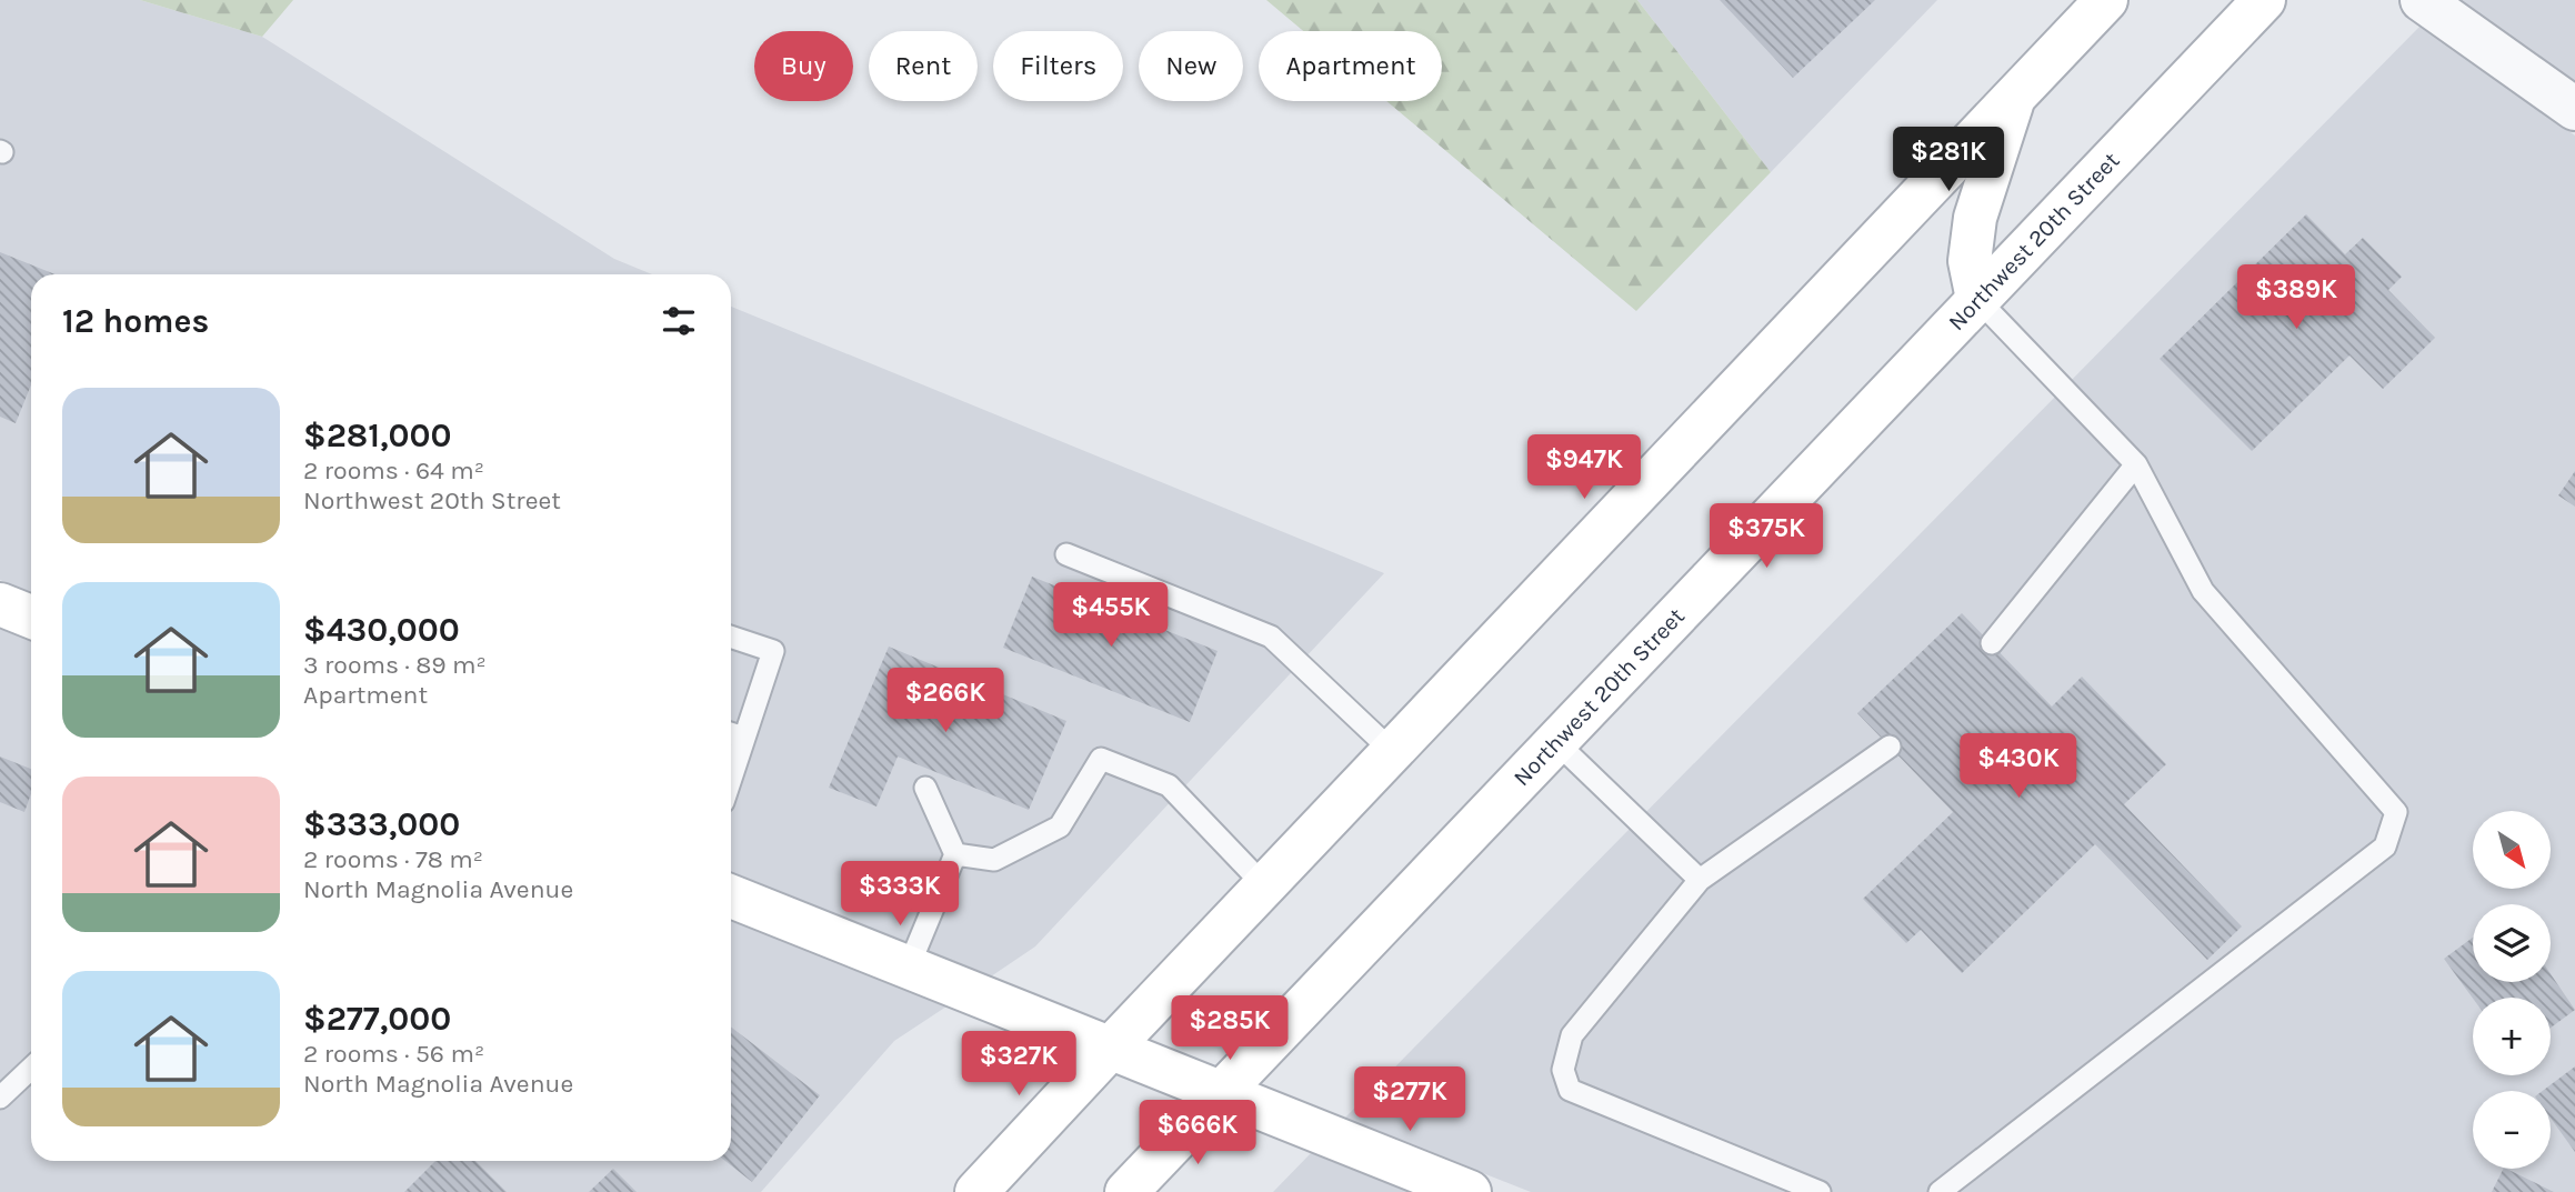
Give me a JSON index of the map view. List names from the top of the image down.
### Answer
{
  "streets": {
    "main road": ["Northwest 20th Street"]
  },
  "north": "bottom right",
  "page": {
    "chip": [
      "Buy",
      "Rent",
      "Filters",
      "New",
      "Apartment"
    ],
    "price": [
      "$281K",
      "$389K",
      "$947K",
      "$375K",
      "$455K",
      "$266K",
      "$430K",
      "$333K",
      "$285K",
      "$327K",
      "$277K",
      "$666K"
    ],
    "heading": "12 homes",
    "list": [
      {
        "name": "$281,000",
        "note": "2 rooms · 64 m² · Northwest 20th Street"
      },
      {
        "name": "$430,000",
        "note": "3 rooms · 89 m² · Apartment"
      },
      {
        "name": "$333,000",
        "note": "2 rooms · 78 m² · North Magnolia Avenue"
      },
      {
        "name": "$277,000",
        "note": "2 rooms · 56 m² · North Magnolia Avenue"
      }
    ],
    "map_buttons": ["+", "−"]
  }
}
